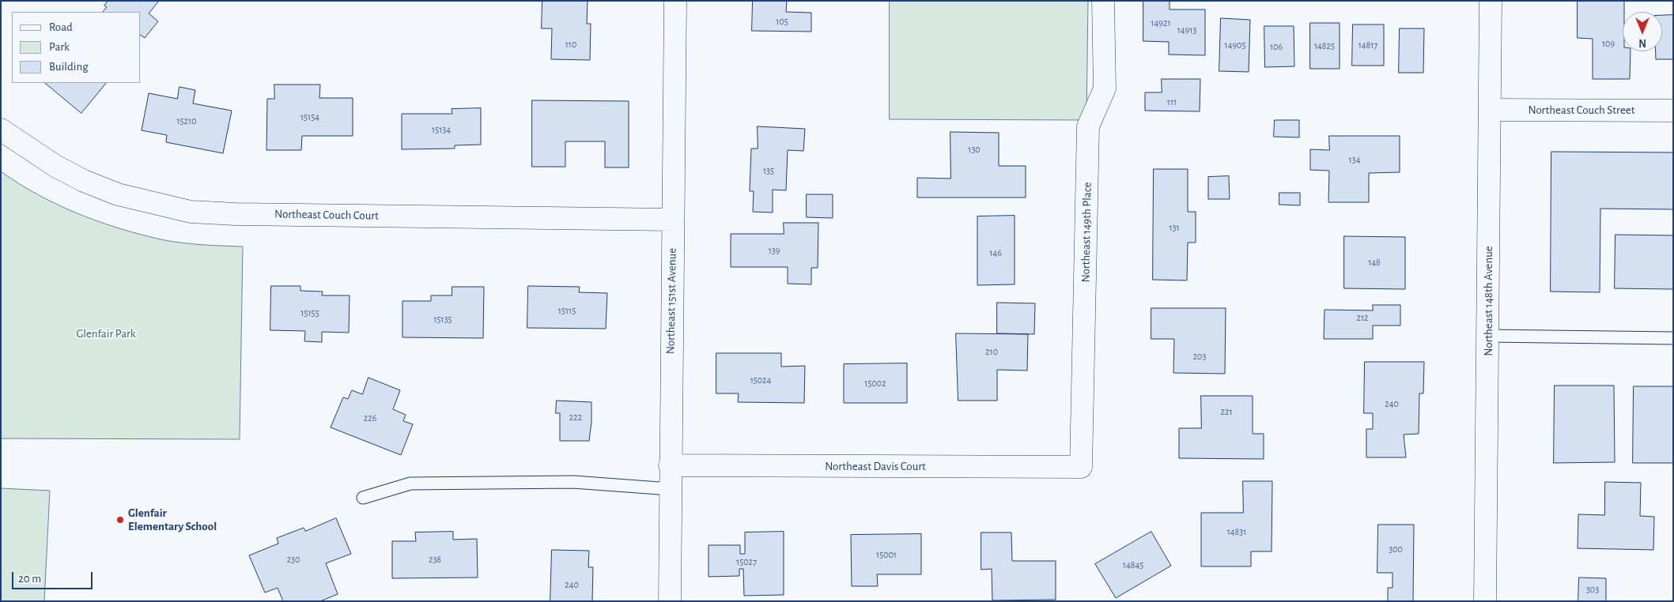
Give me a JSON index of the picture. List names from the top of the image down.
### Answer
{
  "streets": {
    "street": [
      "Northeast Couch Street",
      "Northeast Couch Court",
      "Northeast 149th Place",
      "Northeast 151st Avenue",
      "Northeast 148th Avenue",
      "Northeast Davis Court"
    ]
  },
  "crossings": [
    ["Northeast Couch Street", "Northeast 148th Avenue"],
    ["Northeast Couch Court", "Northeast 151st Avenue"],
    ["Northeast 149th Place", "Northeast Davis Court"],
    ["Northeast 151st Avenue", "Northeast Davis Court"]
  ],
  "parks": ["Glenfair Park"],
  "places": ["Glenfair Elementary School"],
  "house_numbers": [
    "105",
    "14921",
    "14913",
    "109",
    "110",
    "14905",
    "14817",
    "14825",
    "106",
    "111",
    "15154",
    "15210",
    "15134",
    "130",
    "134",
    "135",
    "131",
    "139",
    "146",
    "148",
    "15115",
    "15155",
    "212",
    "15135",
    "210",
    "203",
    "15024",
    "15002",
    "240",
    "221",
    "222",
    "226",
    "14831",
    "300",
    "15001",
    "230",
    "238",
    "15027",
    "14845",
    "240",
    "303"
  ],
  "legend": ["Road", "Park", "Building"],
  "scale_bar": "20 m",
  "north": "bottom"
}
